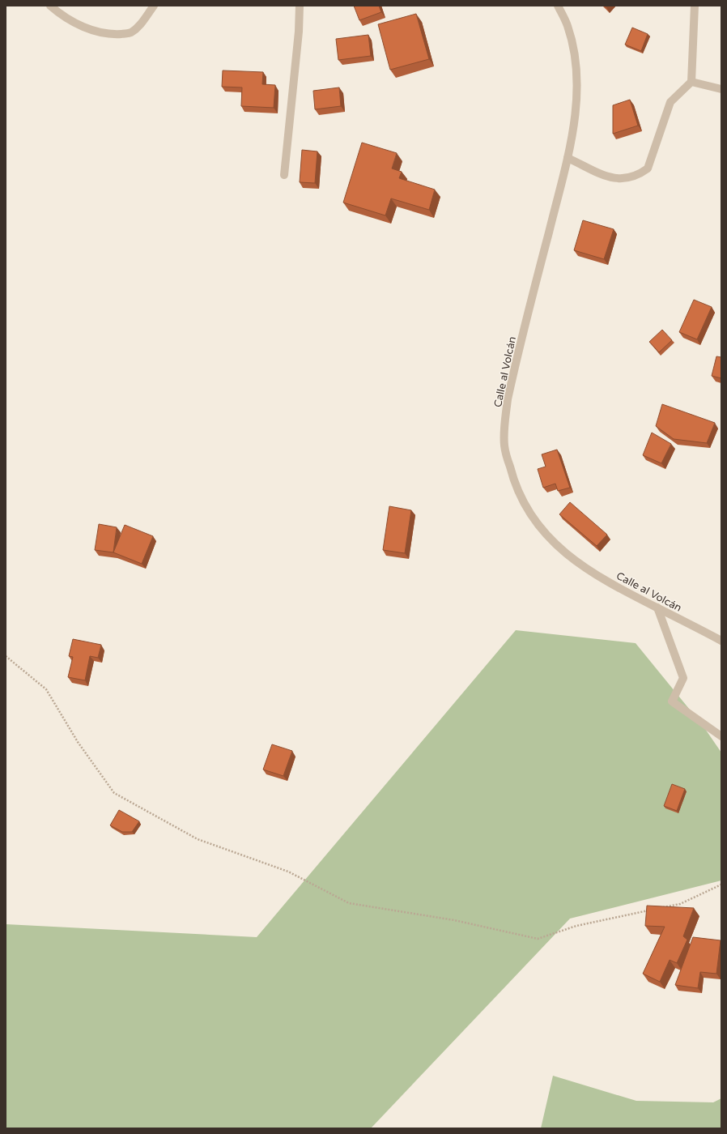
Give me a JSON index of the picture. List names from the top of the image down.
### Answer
{
  "streets": {
    "street": ["Calle al Volcán"]
  }
}
